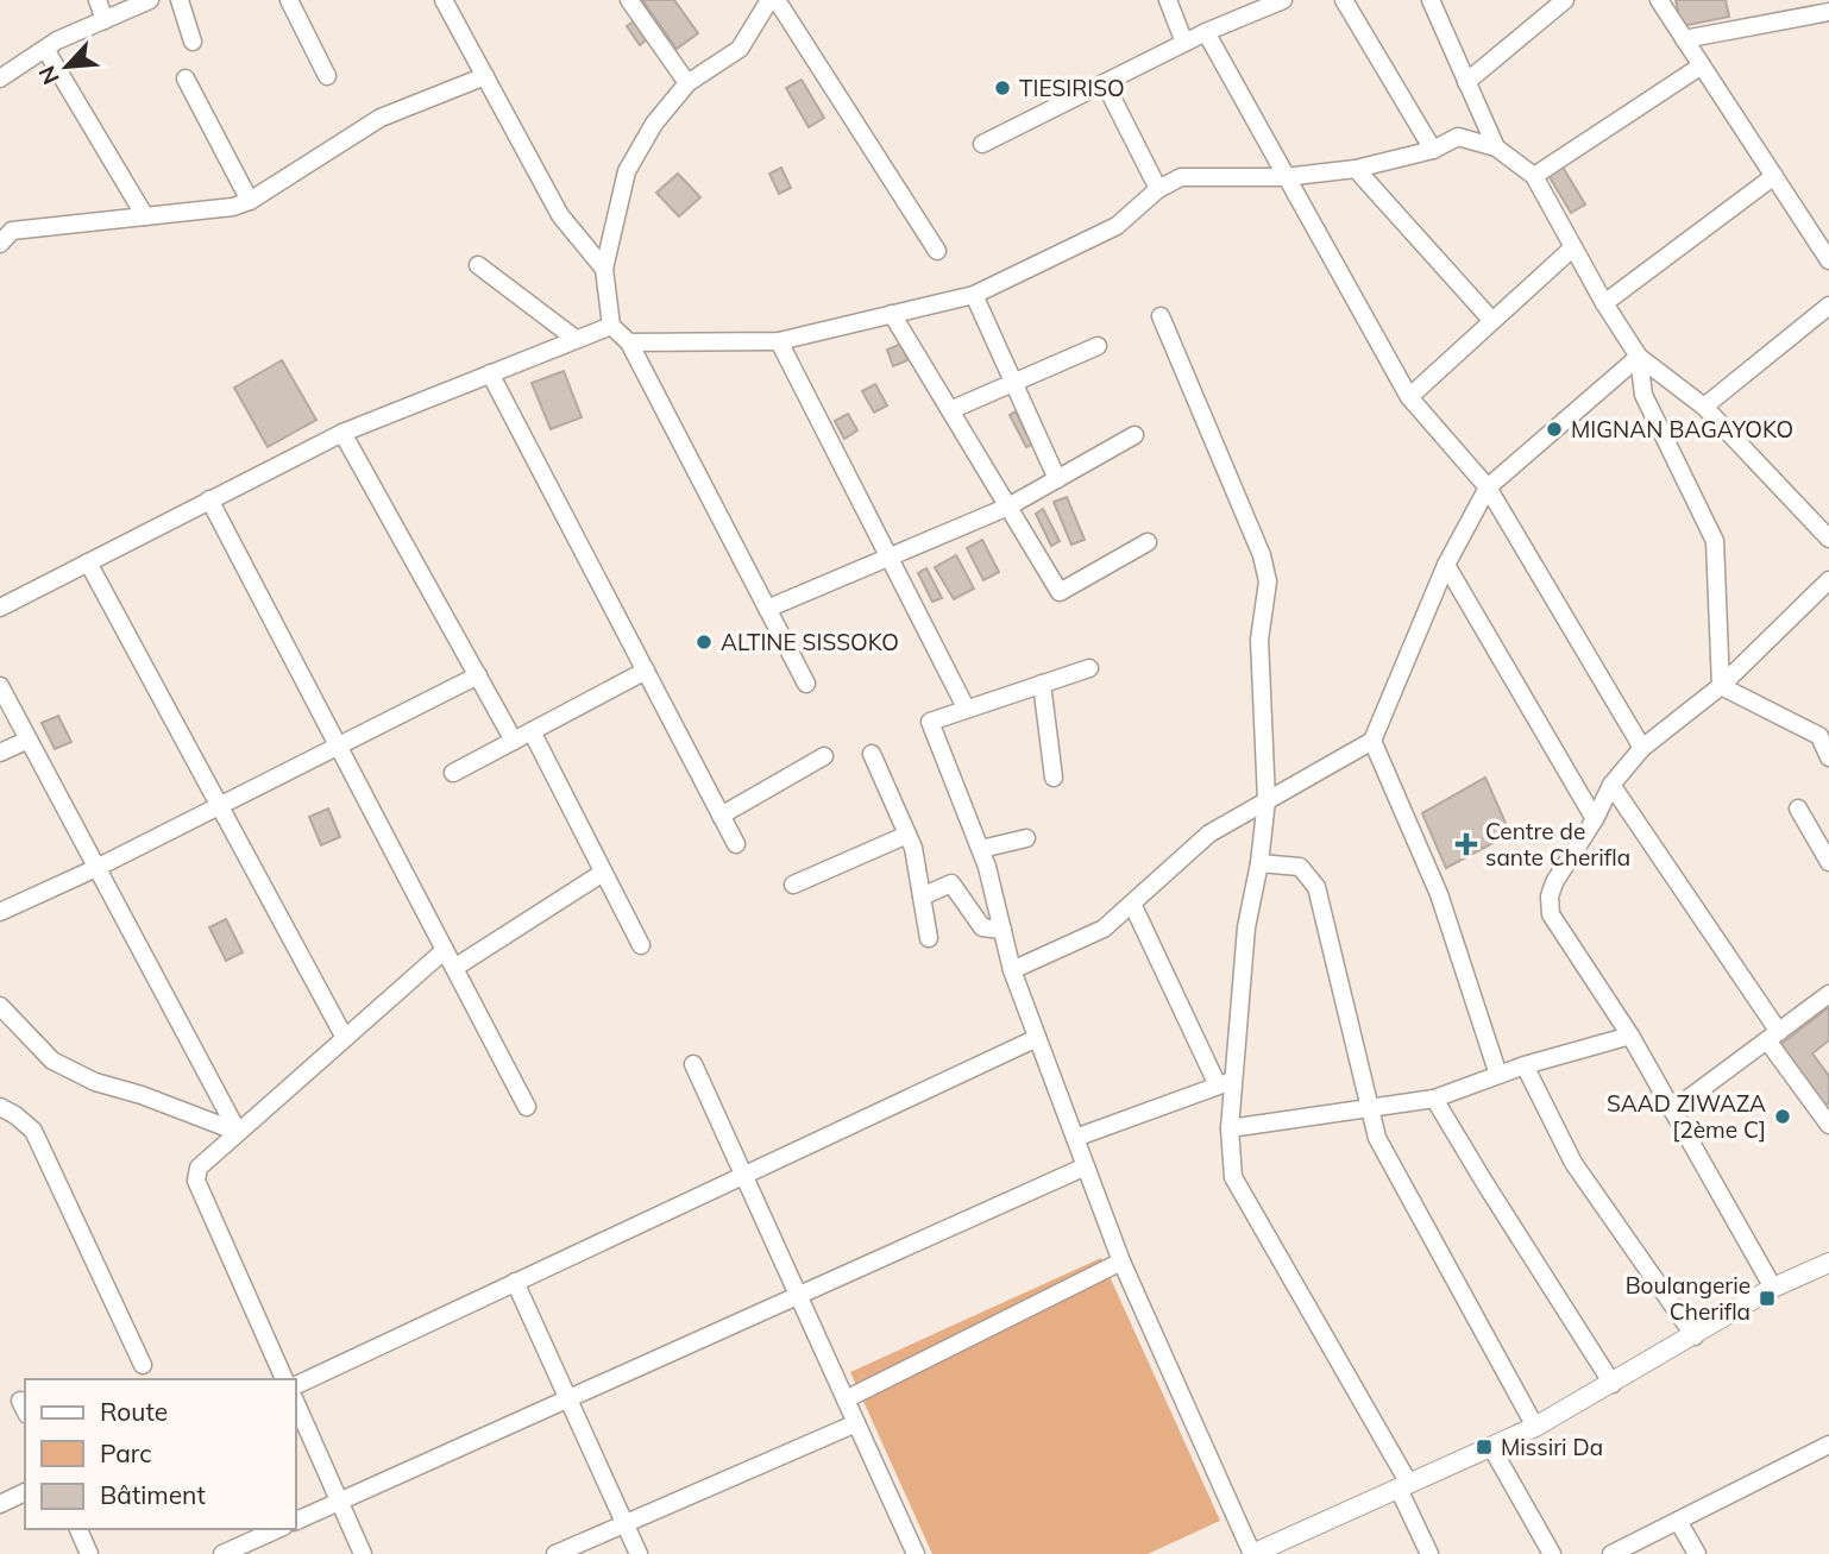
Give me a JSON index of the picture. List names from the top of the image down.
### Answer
{
  "places": {
    "other": [
      "TIESIRISO",
      "MIGNAN BAGAYOKO",
      "ALTINE SISSOKO",
      "SAAD ZIWAZA [2ème C]"
    ],
    "health": ["Centre de sante Cherifla"],
    "transit": ["Boulangerie Cherifla", "Missiri Da"]
  },
  "legend": ["Route", "Parc", "Bâtiment"],
  "north": "bottom left"
}
